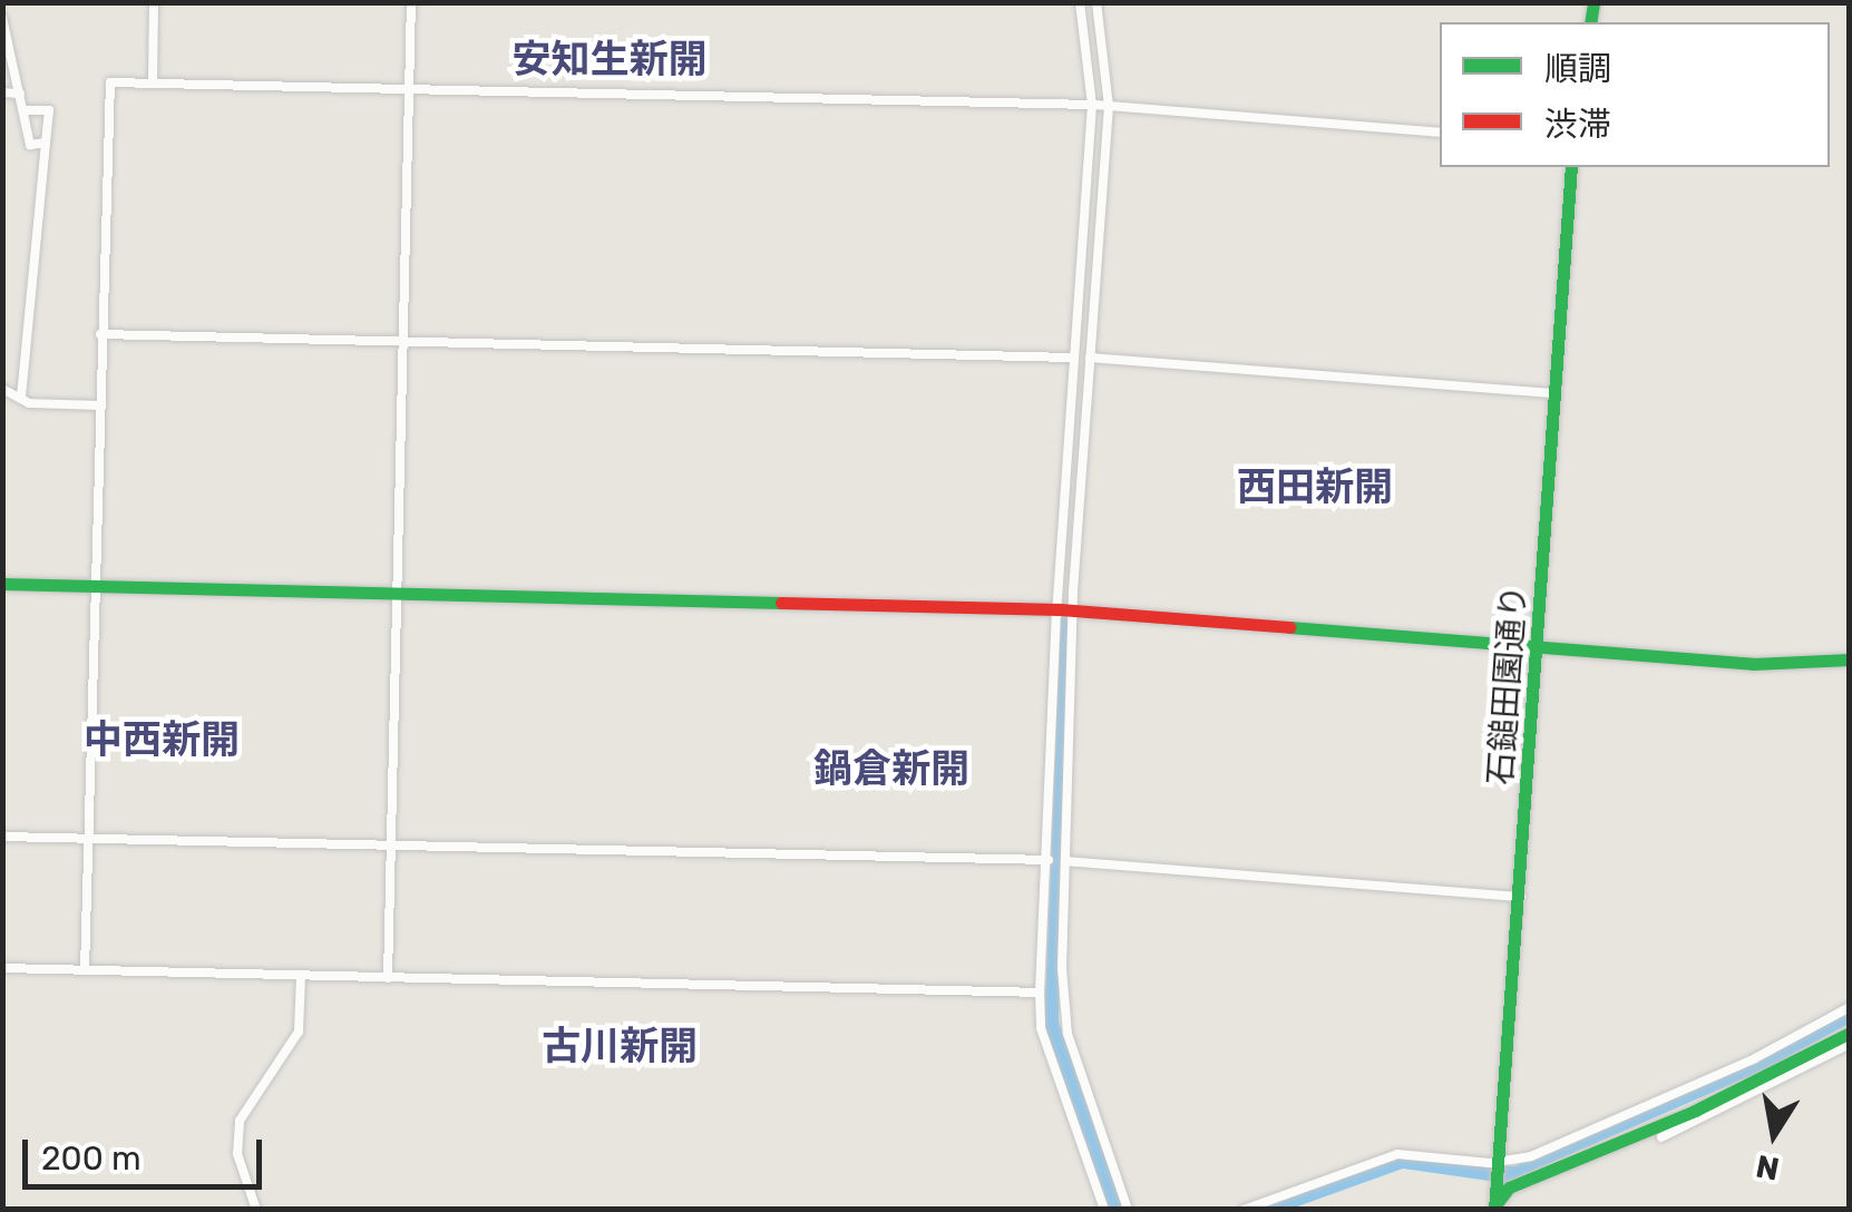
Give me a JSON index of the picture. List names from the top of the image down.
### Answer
{
  "streets": {
    "street": ["石鎚田園通り"]
  },
  "districts": [
    "安知生新開",
    "西田新開",
    "中西新開",
    "鍋倉新開",
    "古川新開"
  ],
  "legend": ["順調", "渋滞"],
  "scale_bar": "200 m",
  "north": "bottom"
}
